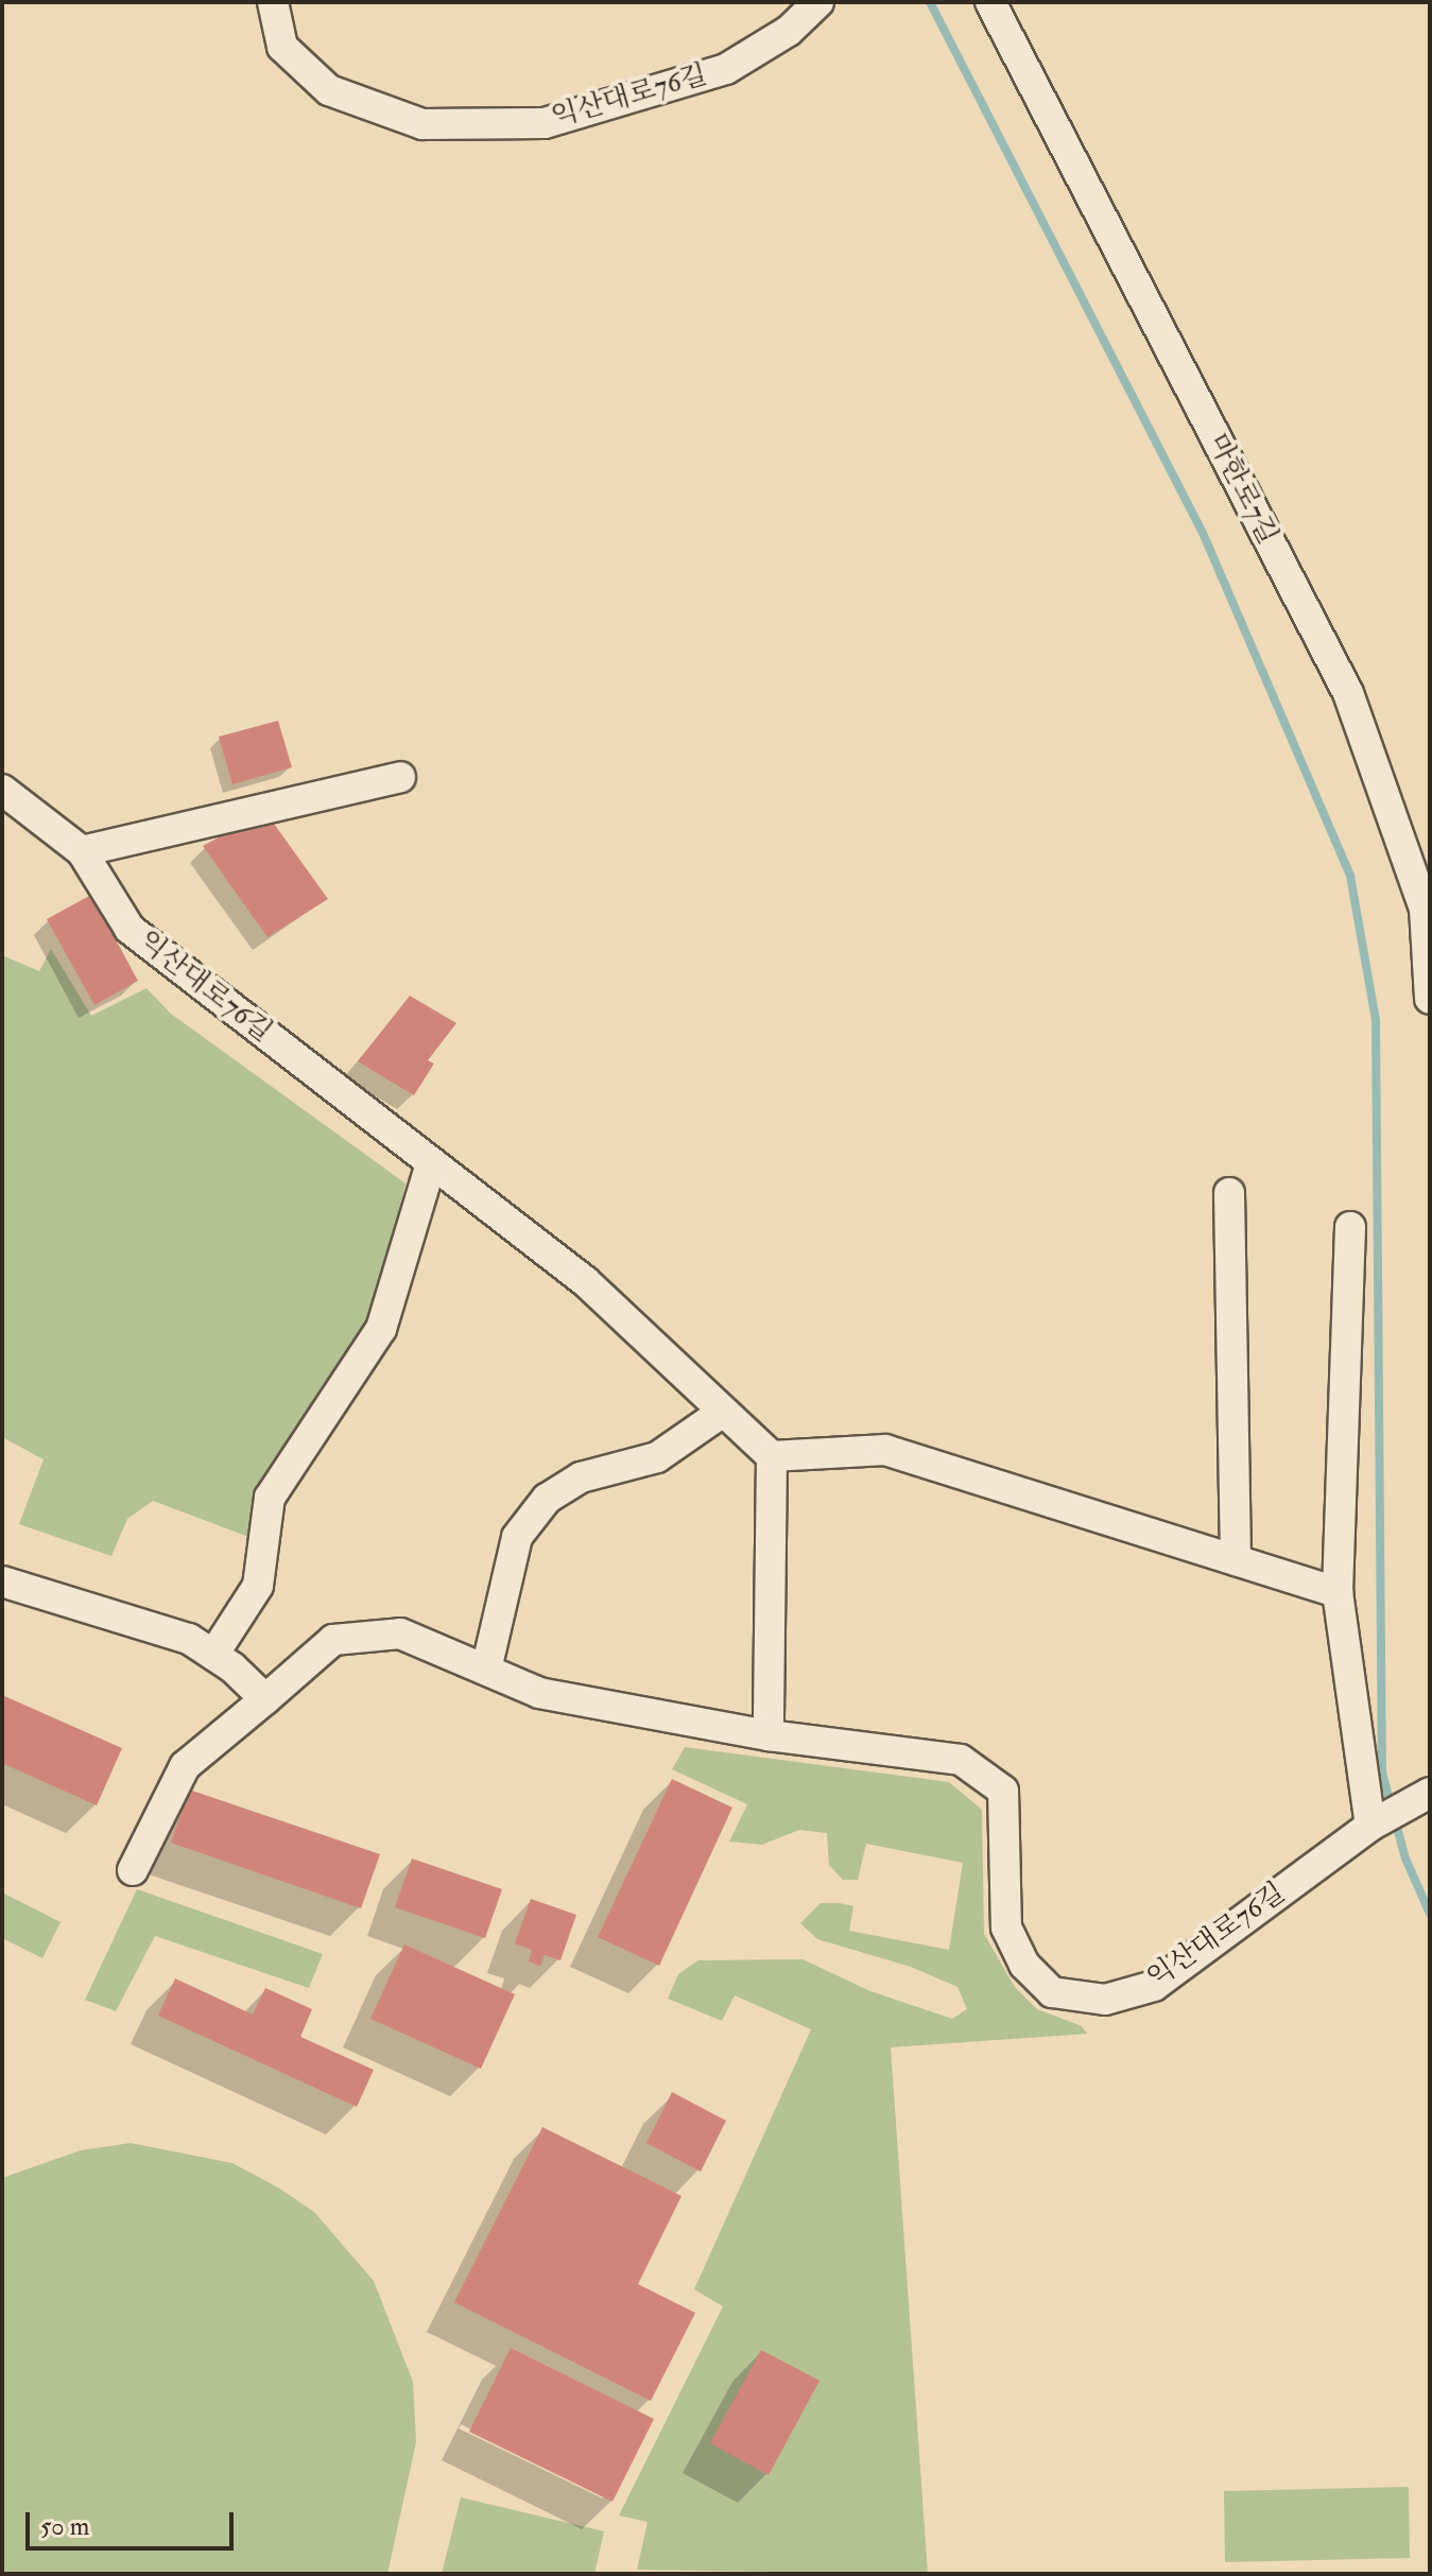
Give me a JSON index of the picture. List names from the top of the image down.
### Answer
{
  "streets": {
    "street": ["익산대로76길", "마한로7길"]
  },
  "scale_bar": "50 m"
}
